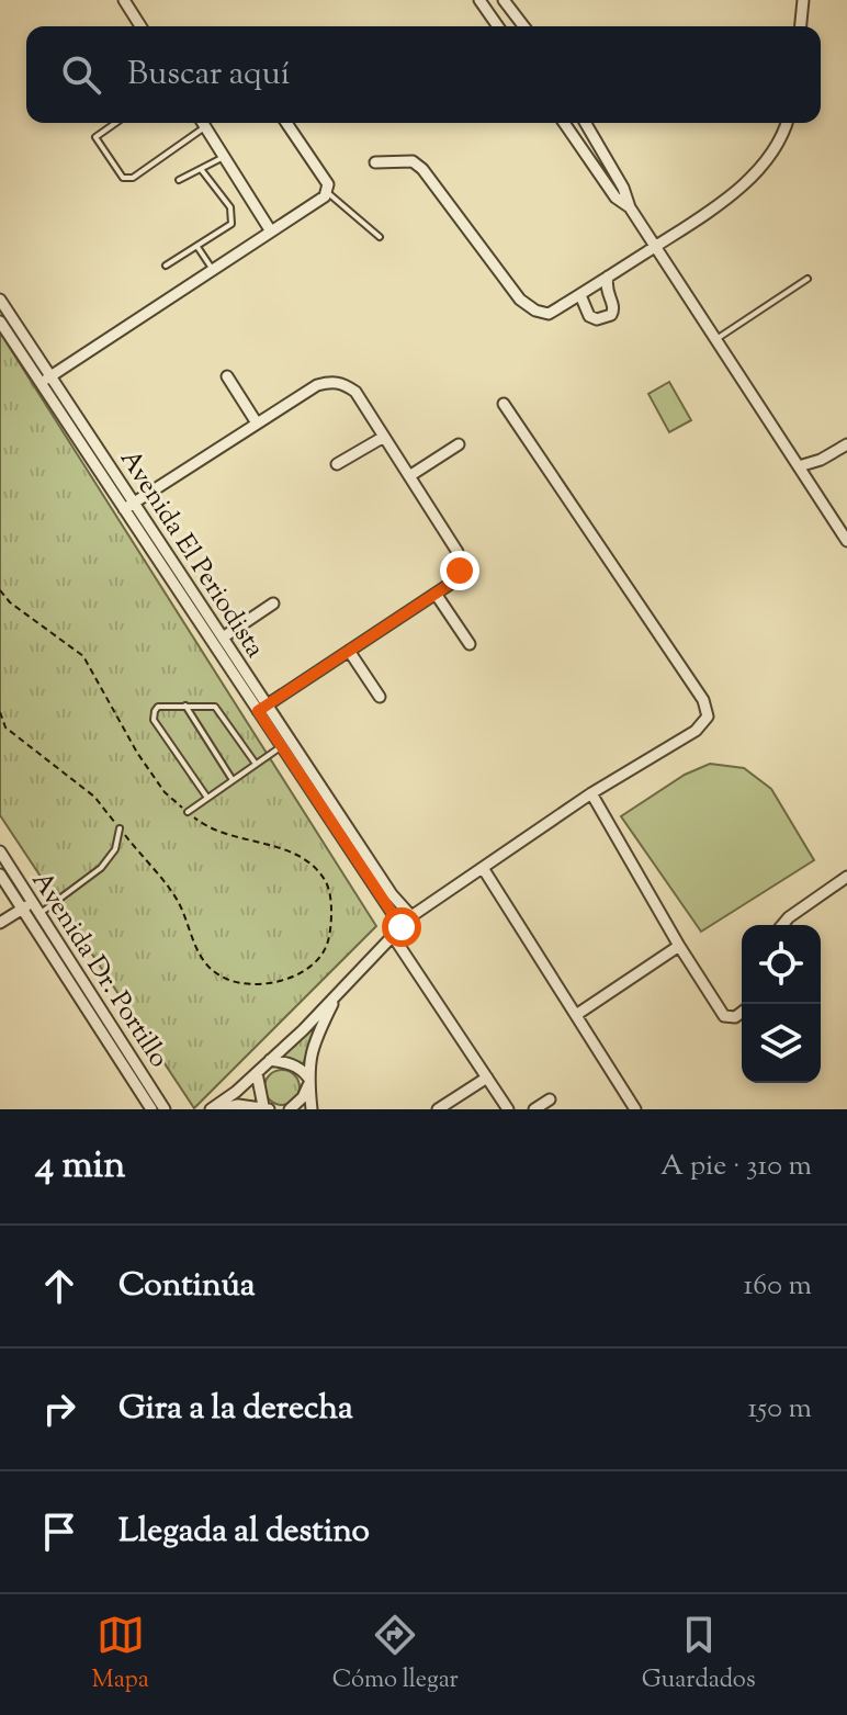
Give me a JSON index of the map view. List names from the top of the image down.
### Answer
{
  "streets": {
    "street": ["Avenida El Periodista", "Avenida Dr. Portillo"]
  },
  "page": {
    "search": "Buscar aquí",
    "heading": ["4 min", "A pie · 310 m"],
    "list": [
      ["Continúa", "160 m"],
      ["Gira a la derecha", "150 m"],
      "Llegada al destino"
    ],
    "nav": ["Mapa", "Cómo llegar", "Guardados"]
  }
}
